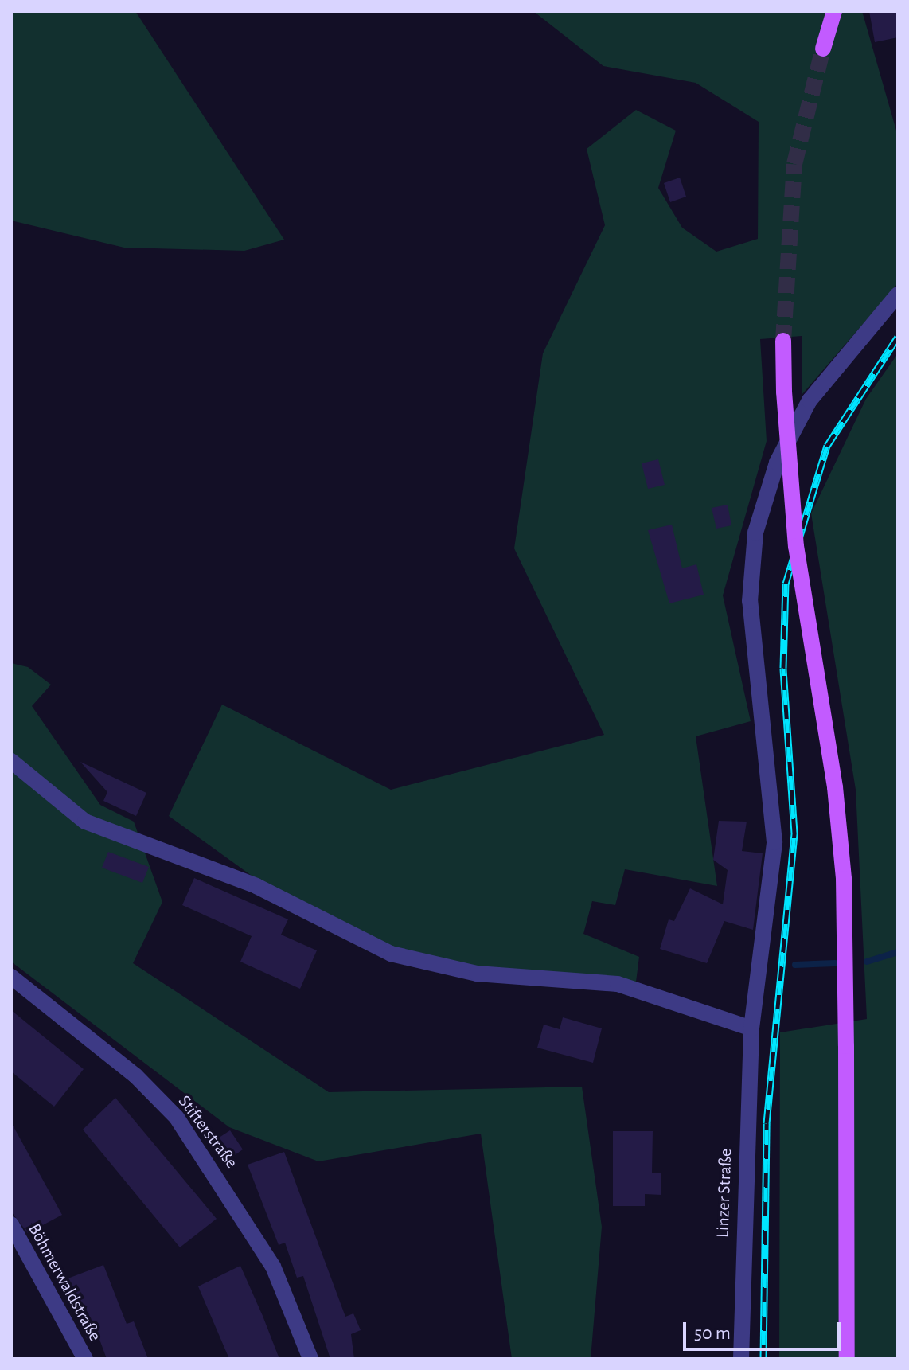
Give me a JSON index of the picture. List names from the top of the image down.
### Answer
{
  "streets": {
    "street": ["Stifterstraße", "Linzer Straße", "Böhmerwaldstraße"]
  },
  "scale_bar": "50 m"
}
